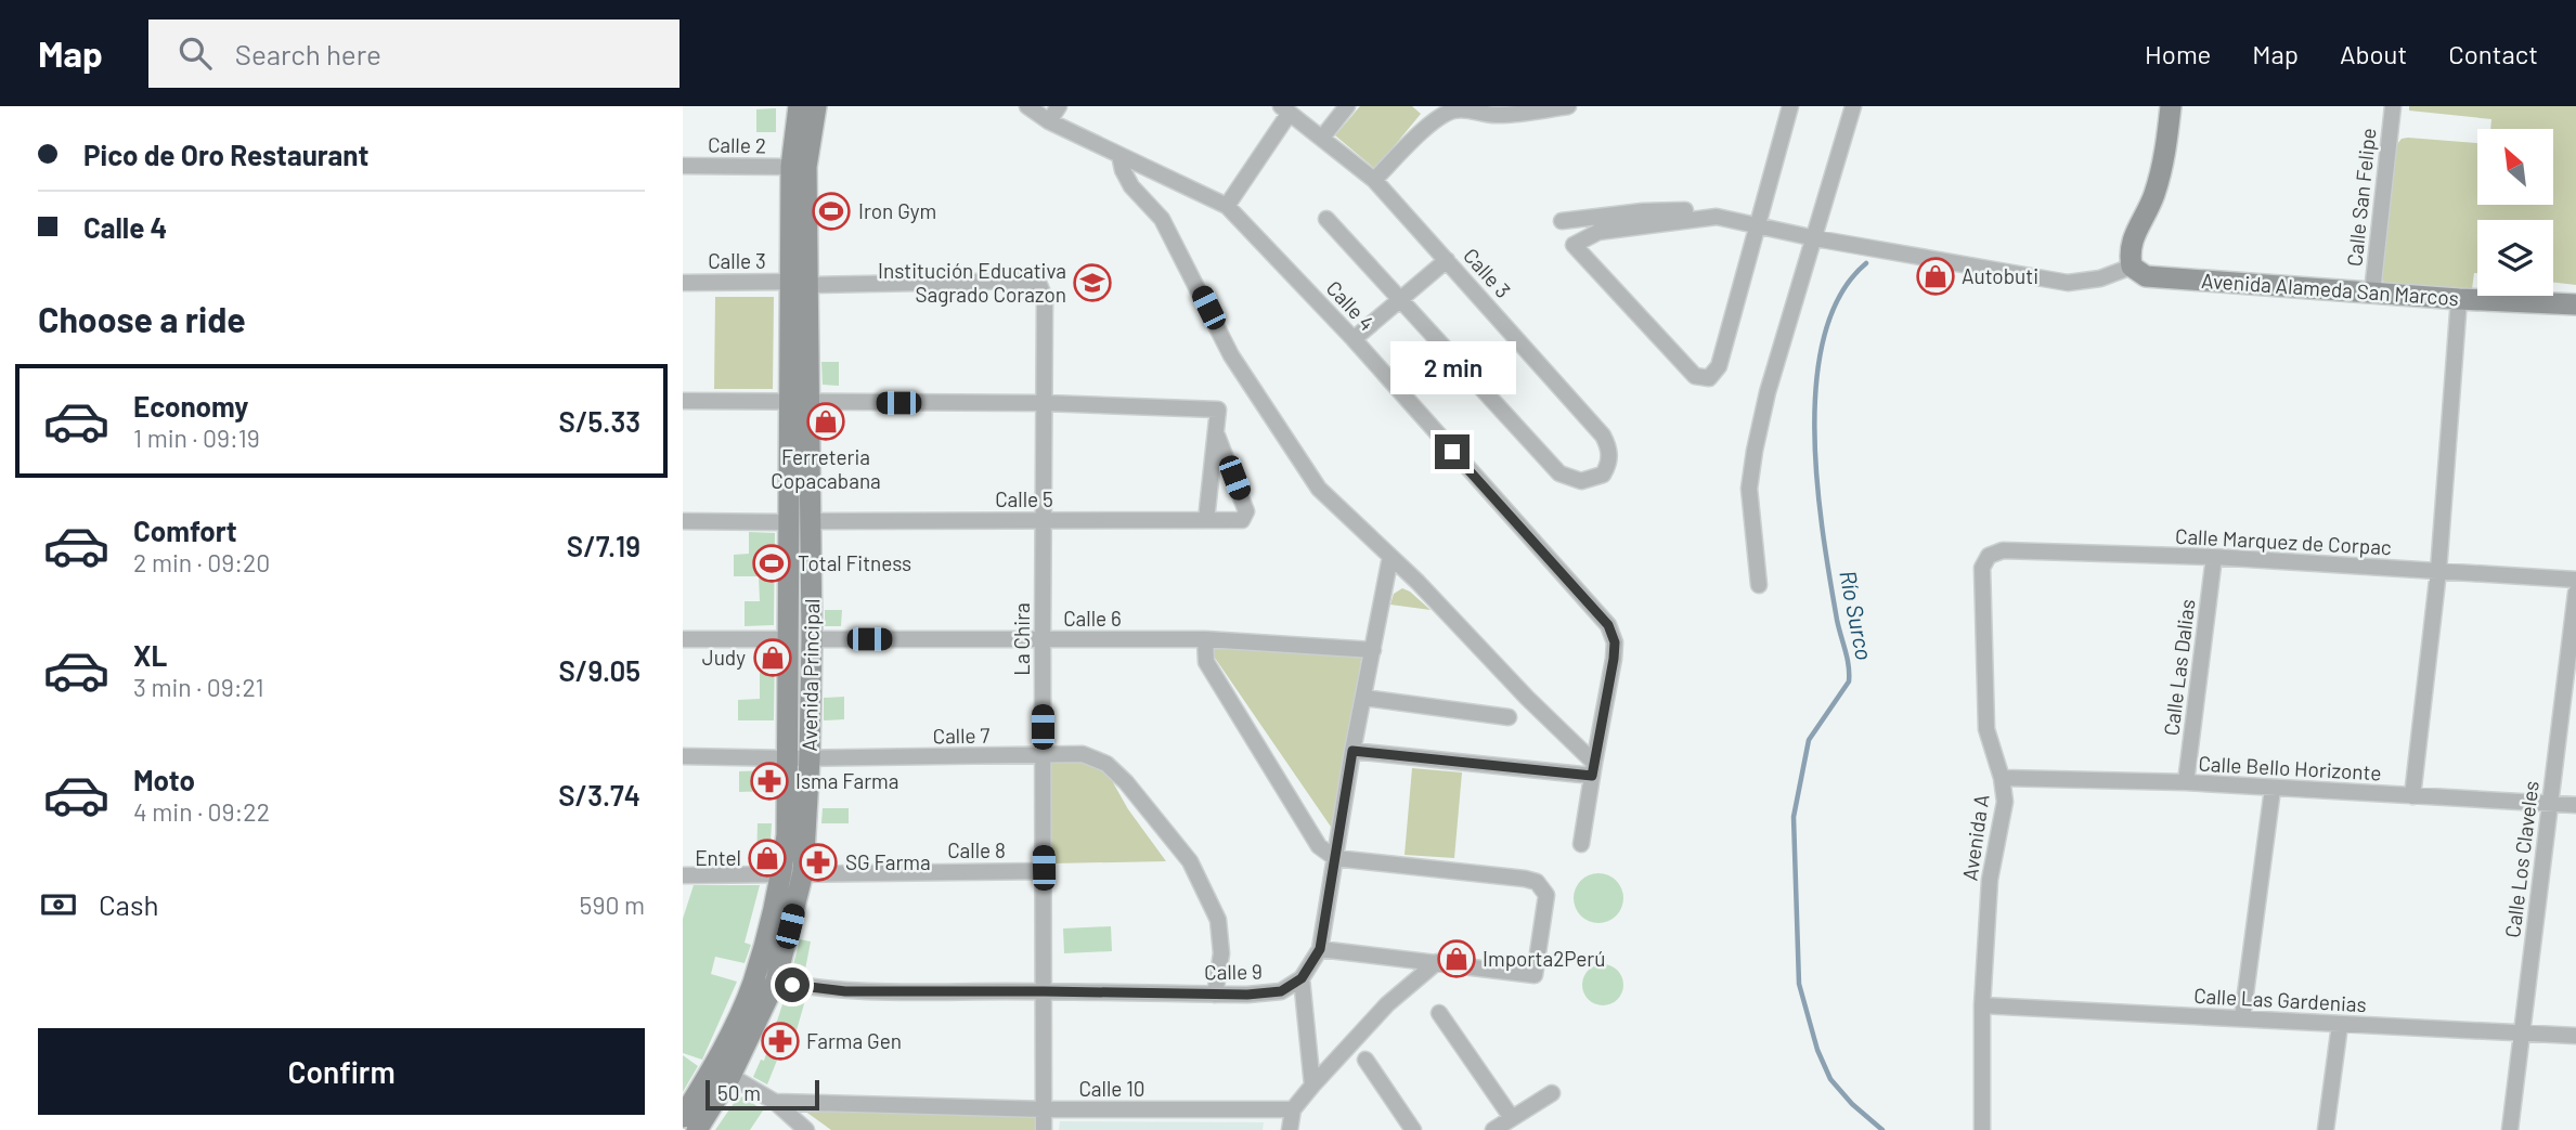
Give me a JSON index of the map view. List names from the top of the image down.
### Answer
{
  "streets": {
    "street": [
      "Calle 2",
      "Calle San Felipe",
      "Calle 3",
      "Avenida Alameda San Marcos",
      "Calle 4",
      "Calle 5",
      "Calle Marquez de Corpac",
      "Calle 6",
      "La Chira",
      "Calle Las Dalias",
      "Avenida Principal",
      "Calle 7",
      "Calle Bello Horizonte",
      "Avenida A",
      "Calle 8",
      "Calle Los Claveles",
      "Calle 9",
      "Calle Las Gardenias",
      "Calle 10"
    ]
  },
  "crossings": [
    ["Calle 2", "Avenida Principal"],
    ["Calle San Felipe", "Avenida Alameda San Marcos"],
    ["Calle 3", "La Chira"],
    ["Calle 3", "Avenida Principal"],
    ["Calle 5", "La Chira"],
    ["Calle 5", "Avenida Principal"],
    ["Calle Marquez de Corpac", "Calle Las Dalias"],
    ["Calle Marquez de Corpac", "Avenida A"],
    ["Calle 6", "La Chira"],
    ["Calle 6", "Avenida Principal"],
    ["La Chira", "Calle 7"],
    ["La Chira", "Calle 8"],
    ["La Chira", "Calle 9"],
    ["La Chira", "Calle 10"],
    ["Calle Las Dalias", "Calle Bello Horizonte"],
    ["Avenida Principal", "Calle 7"],
    ["Avenida Principal", "Calle 8"],
    ["Avenida Principal", "Calle 9"],
    ["Avenida Principal", "Calle 10"],
    ["Calle 7", "Calle 9"],
    ["Calle Bello Horizonte", "Avenida A"],
    ["Calle Bello Horizonte", "Calle Los Claveles"],
    ["Avenida A", "Calle Las Gardenias"],
    ["Calle Los Claveles", "Calle Las Gardenias"]
  ],
  "water": ["Río Surco"],
  "places": {
    "sports": ["Iron Gym", "Total Fitness"],
    "shop": [
      "Autobuti",
      "Ferreteria Copacabana",
      "Judy",
      "Entel",
      "Importa2Perú"
    ],
    "school or university": ["Institución Educativa Sagrado Corazon"],
    "pharmacy": ["Isma Farma", "SG Farma", "Farma Gen"]
  },
  "scale_bar": "50 m",
  "north": "top left",
  "page": {
    "header": "Map",
    "search": "Search here",
    "nav": [
      "Home",
      "Map",
      "About",
      "Contact"
    ],
    "banner": ["Pico de Oro Restaurant", "Calle 4"],
    "heading": "Choose a ride",
    "bubble": "2 min",
    "list": [
      {
        "name": "Economy",
        "note": "1 min · 09:19",
        "value": "S/5.33"
      },
      {
        "name": "Comfort",
        "note": "2 min · 09:20",
        "value": "S/7.19"
      },
      {
        "name": "XL",
        "note": "3 min · 09:21",
        "value": "S/9.05"
      },
      {
        "name": "Moto",
        "note": "4 min · 09:22",
        "value": "S/3.74"
      }
    ],
    "pay": ["Cash", "590 m"],
    "buttons": "Confirm",
    "scale": "50 m"
  }
}
